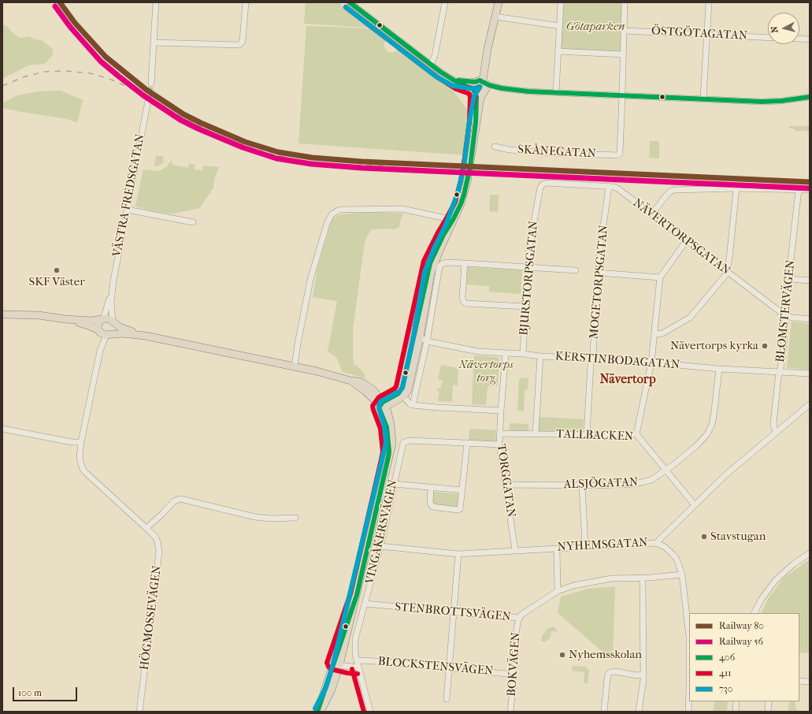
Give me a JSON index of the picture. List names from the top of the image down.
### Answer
{
  "streets": {
    "main road": ["VINGÅKERSVÄGEN"],
    "street": [
      "ÖSTGÖTAGATAN",
      "SKÅNEGATAN",
      "VÄSTRA FREDSGATAN",
      "NÄVERTORPSGATAN",
      "BJURSTORPSGATAN",
      "MOGETORPSGATAN",
      "BLOMSTERVÄGEN",
      "KERSTINBODAGATAN",
      "TALLBACKEN",
      "TORGGATAN",
      "ALSJÖGATAN",
      "NYHEMSGATAN",
      "STENBROTTSVÄGEN",
      "HÖGMOSSEVÄGEN",
      "BOKVÄGEN",
      "BLOCKSTENSVÄGEN"
    ]
  },
  "crossings": [
    ["NÄVERTORPSGATAN", "BJURSTORPSGATAN"],
    ["NÄVERTORPSGATAN", "MOGETORPSGATAN"],
    ["NÄVERTORPSGATAN", "BLOMSTERVÄGEN"],
    ["BJURSTORPSGATAN", "KERSTINBODAGATAN"],
    ["MOGETORPSGATAN", "KERSTINBODAGATAN"],
    ["MOGETORPSGATAN", "TALLBACKEN"],
    ["BLOMSTERVÄGEN", "KERSTINBODAGATAN"],
    ["BLOMSTERVÄGEN", "NYHEMSGATAN"],
    ["KERSTINBODAGATAN", "TORGGATAN"],
    ["KERSTINBODAGATAN", "ALSJÖGATAN"],
    ["TALLBACKEN", "TORGGATAN"],
    ["TALLBACKEN", "ALSJÖGATAN"],
    ["TALLBACKEN", "NYHEMSGATAN"],
    ["TORGGATAN", "ALSJÖGATAN"],
    ["TORGGATAN", "NYHEMSGATAN"],
    ["VINGÅKERSVÄGEN", "NYHEMSGATAN"],
    ["VINGÅKERSVÄGEN", "STENBROTTSVÄGEN"],
    ["VINGÅKERSVÄGEN", "BLOCKSTENSVÄGEN"],
    ["STENBROTTSVÄGEN", "BOKVÄGEN"],
    ["BOKVÄGEN", "BLOCKSTENSVÄGEN"]
  ],
  "districts": ["Nävertorp"],
  "parks": ["Götaparken", "Nävertorps torg"],
  "places": [
    "SKF Väster",
    "Nävertorps kyrka",
    "Stavstugan",
    "Nyhemsskolan"
  ],
  "lines": [
    "rail line 80",
    "transit line 406",
    "rail line 56",
    "transit line 411",
    "transit line 730"
  ],
  "legend": [
    "Railway 80",
    "Railway 56",
    "406",
    "411",
    "730"
  ],
  "scale_bar": "100 m",
  "north": "left"
}
